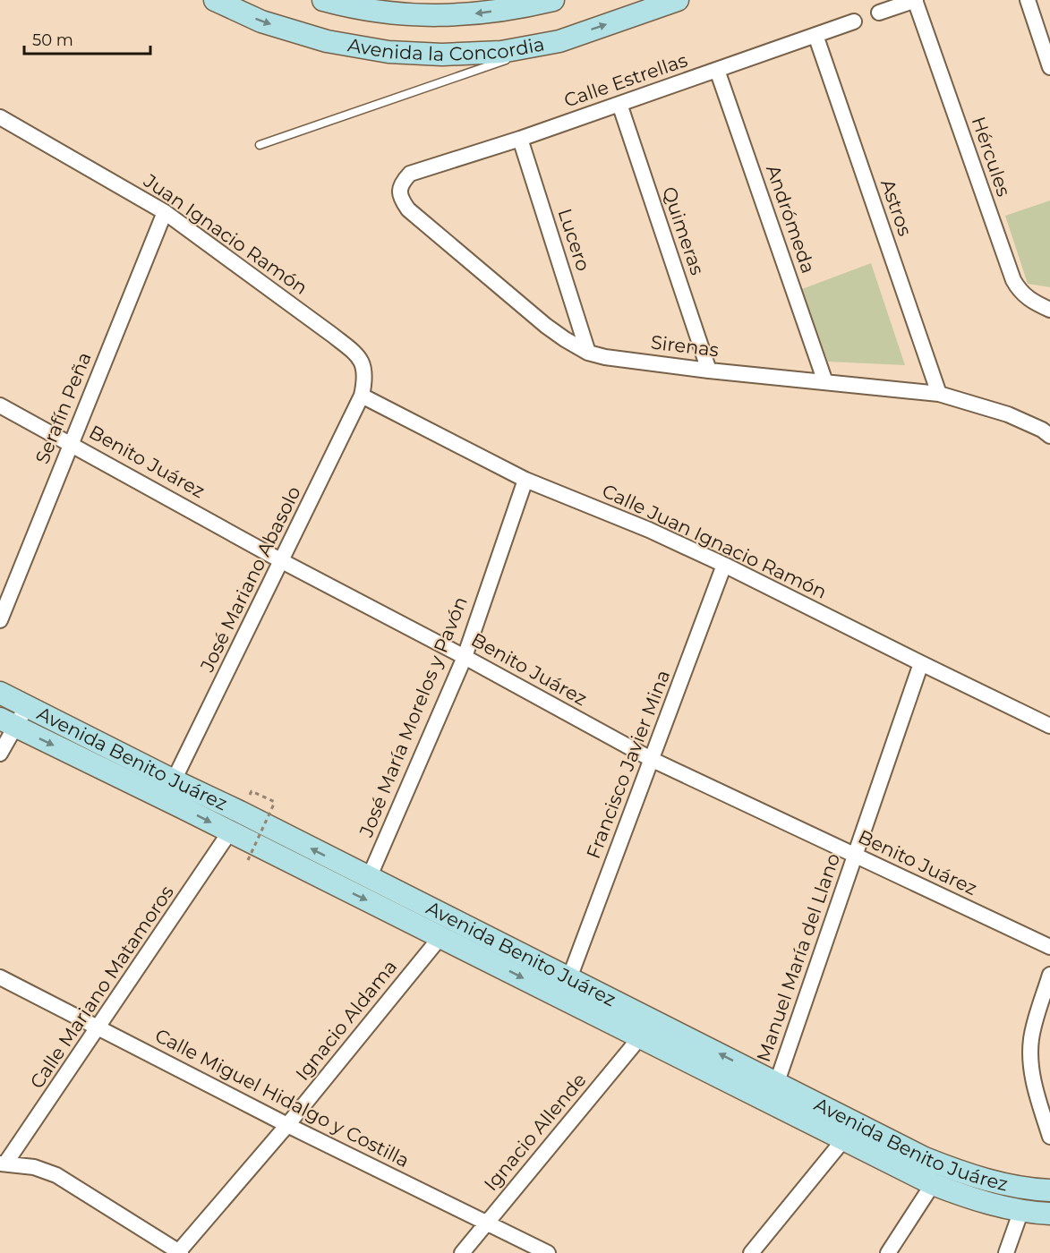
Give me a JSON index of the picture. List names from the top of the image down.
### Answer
{
  "streets": {
    "main road": ["Avenida la Concordia", "Avenida Benito Juárez"],
    "street": [
      "Calle Estrellas",
      "Hércules",
      "Astros",
      "Andrómeda",
      "Quimeras",
      "Juan Ignacio Ramón",
      "Lucero",
      "Sirenas",
      "Serafín Peña",
      "Benito Juárez",
      "Calle Juan Ignacio Ramón",
      "José Mariano Abasolo",
      "José María Morelos y Pavón",
      "Francisco Javier Mina",
      "Manuel María del Llano",
      "Calle Mariano Matamoros",
      "Ignacio Aldama",
      "Calle Miguel Hidalgo y Costilla",
      "Ignacio Allende"
    ]
  },
  "crossings": [
    ["Calle Estrellas", "Astros"],
    ["Calle Estrellas", "Andrómeda"],
    ["Calle Estrellas", "Quimeras"],
    ["Calle Estrellas", "Lucero"],
    ["Calle Estrellas", "Sirenas"],
    ["Astros", "Sirenas"],
    ["Andrómeda", "Sirenas"],
    ["Quimeras", "Sirenas"],
    ["Juan Ignacio Ramón", "Serafín Peña"],
    ["Juan Ignacio Ramón", "Calle Juan Ignacio Ramón"],
    ["Juan Ignacio Ramón", "José Mariano Abasolo"],
    ["Lucero", "Sirenas"],
    ["Serafín Peña", "Benito Juárez"],
    ["Benito Juárez", "José Mariano Abasolo"],
    ["Benito Juárez", "José María Morelos y Pavón"],
    ["Benito Juárez", "Francisco Javier Mina"],
    ["Benito Juárez", "Manuel María del Llano"],
    ["Calle Juan Ignacio Ramón", "José Mariano Abasolo"],
    ["Calle Juan Ignacio Ramón", "José María Morelos y Pavón"],
    ["Calle Juan Ignacio Ramón", "Francisco Javier Mina"],
    ["Calle Juan Ignacio Ramón", "Manuel María del Llano"],
    ["José Mariano Abasolo", "Avenida Benito Juárez"],
    ["José María Morelos y Pavón", "Avenida Benito Juárez"],
    ["Avenida Benito Juárez", "Francisco Javier Mina"],
    ["Avenida Benito Juárez", "Manuel María del Llano"],
    ["Avenida Benito Juárez", "Calle Mariano Matamoros"],
    ["Avenida Benito Juárez", "Ignacio Aldama"],
    ["Avenida Benito Juárez", "Ignacio Allende"],
    ["Calle Mariano Matamoros", "Calle Miguel Hidalgo y Costilla"],
    ["Ignacio Aldama", "Calle Miguel Hidalgo y Costilla"],
    ["Calle Miguel Hidalgo y Costilla", "Ignacio Allende"]
  ],
  "scale_bar": "50 m"
}
